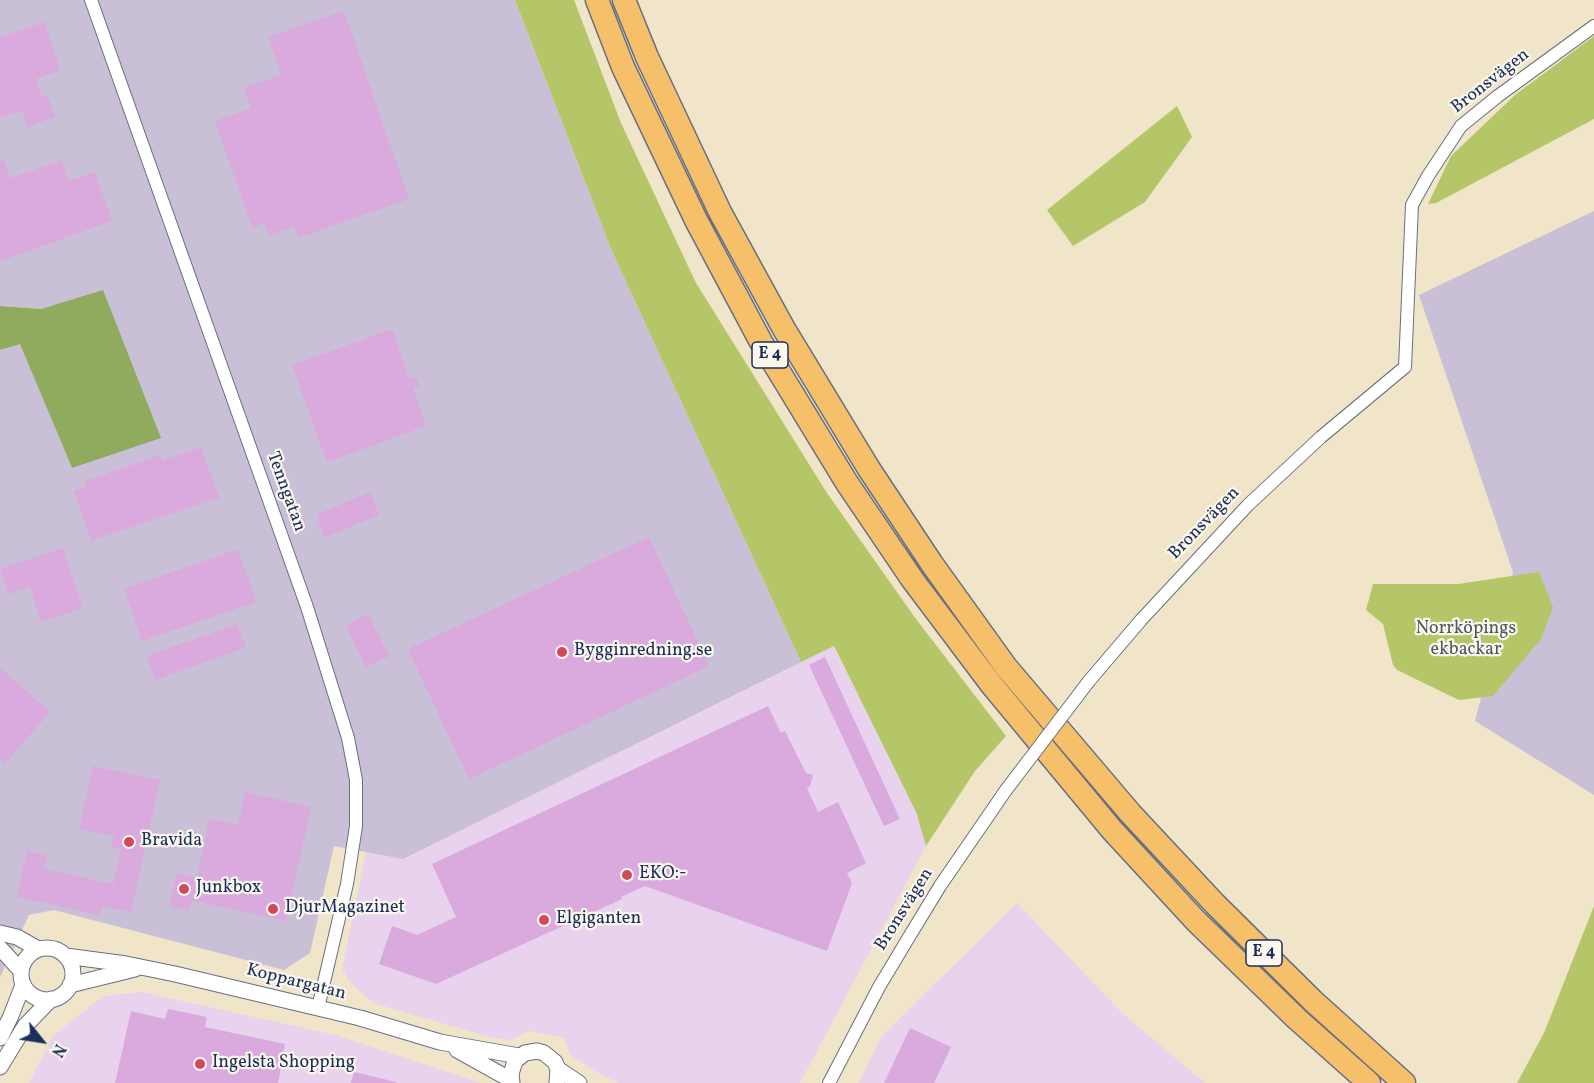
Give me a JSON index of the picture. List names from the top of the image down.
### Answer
{
  "streets": {
    "highway": ["E 4"],
    "street": ["Bronsvägen", "Tenngatan", "Koppargatan"]
  },
  "crossings": [
    ["Tenngatan", "Koppargatan"]
  ],
  "parks": ["Norrköpings ekbackar"],
  "places": [
    "Bygginredning.se",
    "Bravida",
    "EKO:-",
    "Junkbox",
    "DjurMagazinet",
    "Elgiganten",
    "Ingelsta Shopping"
  ],
  "north": "bottom right"
}
